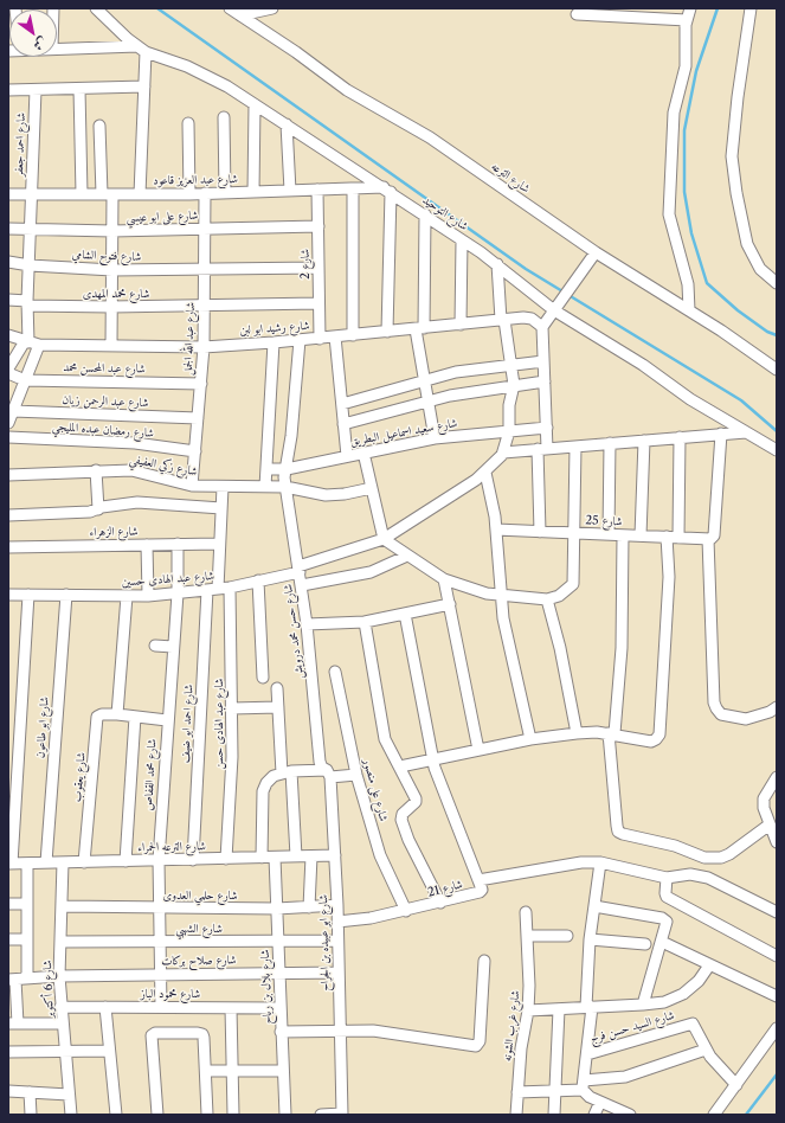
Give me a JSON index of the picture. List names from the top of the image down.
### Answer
{
  "streets": {
    "street": [
      "شارع احمد جعفر",
      "شارع الترعه",
      "شارع عبد العزيز قاعود",
      "شارع التوحيد",
      "شارع على ابو عيسي",
      "شارع فتوح الشامي",
      "شارع 2",
      "شارع محمد المهدى",
      "شارع رشيد ابو لبن",
      "شارع عبد الله الجمل",
      "شارع عبد المحسن محمد",
      "شارع عبد الرحمن زيان",
      "شارع رمضان عبده المليجي",
      "شارع سعيد اسماعيل البطريق",
      "شارع زكي العفيفي",
      "شارع 25",
      "شارع الزهراء",
      "شارع عبد الهادى حسين",
      "شارع حسن محمد درويش",
      "شارع احمد ابو ضيف",
      "شارع عبد الهادى حسن",
      "شارع ابو طاعون",
      "شارع محمد القفاص",
      "شارع يعقوب",
      "شارع على منصور",
      "شارع الترعه الحمراء",
      "شارع 21",
      "شارع حلمي العدوى",
      "شارع الشهبي",
      "شارع ابو عبيده بن الجراح",
      "شارع صلاح بركات",
      "شارع بلال بن رباح",
      "شارع 6 أكتوبر",
      "شارع محمود الباز",
      "شارع غرب الشونه",
      "شارع السيد حسن فرج"
    ]
  },
  "crossings": [
    ["شارع احمد جعفر", "شارع عبد العزيز قاعود"],
    ["شارع احمد جعفر", "شارع على ابو عيسي"],
    ["شارع احمد جعفر", "شارع فتوح الشامي"],
    ["شارع احمد جعفر", "شارع محمد المهدى"],
    ["شارع احمد جعفر", "شارع رشيد ابو لبن"],
    ["شارع عبد العزيز قاعود", "شارع التوحيد"],
    ["شارع عبد العزيز قاعود", "شارع 2"],
    ["شارع عبد العزيز قاعود", "شارع عبد الله الجمل"],
    ["شارع على ابو عيسي", "شارع 2"],
    ["شارع على ابو عيسي", "شارع عبد الله الجمل"],
    ["شارع فتوح الشامي", "شارع 2"],
    ["شارع فتوح الشامي", "شارع عبد الله الجمل"],
    ["شارع 2", "شارع محمد المهدى"],
    ["شارع 2", "شارع رشيد ابو لبن"],
    ["شارع محمد المهدى", "شارع عبد الله الجمل"],
    ["شارع رشيد ابو لبن", "شارع عبد الله الجمل"],
    ["شارع رشيد ابو لبن", "شارع حسن محمد درويش"],
    ["شارع عبد الله الجمل", "شارع عبد المحسن محمد"],
    ["شارع عبد الله الجمل", "شارع عبد الرحمن زيان"],
    ["شارع عبد الله الجمل", "شارع رمضان عبده المليجي"],
    ["شارع عبد الله الجمل", "شارع زكي العفيفي"],
    ["شارع سعيد اسماعيل البطريق", "شارع حسن محمد درويش"],
    ["شارع زكي العفيفي", "شارع حسن محمد درويش"],
    ["شارع زكي العفيفي", "شارع احمد ابو ضيف"],
    ["شارع الزهراء", "شارع احمد ابو ضيف"],
    ["شارع الزهراء", "شارع محمد القفاص"],
    ["شارع عبد الهادى حسين", "شارع حسن محمد درويش"],
    ["شارع عبد الهادى حسين", "شارع احمد ابو ضيف"],
    ["شارع عبد الهادى حسين", "شارع عبد الهادى حسن"],
    ["شارع عبد الهادى حسين", "شارع ابو طاعون"],
    ["شارع عبد الهادى حسين", "شارع محمد القفاص"],
    ["شارع حسن محمد درويش", "شارع ابو عبيده بن الجراح"],
    ["شارع احمد ابو ضيف", "شارع الترعه الحمراء"],
    ["شارع عبد الهادى حسن", "شارع الترعه الحمراء"],
    ["شارع ابو طاعون", "شارع الترعه الحمراء"],
    ["شارع محمد القفاص", "شارع الترعه الحمراء"],
    ["شارع محمد القفاص", "شارع حلمي العدوى"],
    ["شارع محمد القفاص", "شارع الشهبي"],
    ["شارع محمد القفاص", "شارع صلاح بركات"],
    ["شارع محمد القفاص", "شارع محمود الباز"],
    ["شارع يعقوب", "شارع الترعه الحمراء"],
    ["شارع على منصور", "شارع 21"],
    ["شارع الترعه الحمراء", "شارع ابو عبيده بن الجراح"],
    ["شارع الترعه الحمراء", "شارع بلال بن رباح"],
    ["شارع الترعه الحمراء", "شارع 6 أكتوبر"],
    ["شارع 21", "شارع ابو عبيده بن الجراح"],
    ["شارع حلمي العدوى", "شارع ابو عبيده بن الجراح"],
    ["شارع حلمي العدوى", "شارع بلال بن رباح"],
    ["شارع حلمي العدوى", "شارع 6 أكتوبر"],
    ["شارع الشهبي", "شارع ابو عبيده بن الجراح"],
    ["شارع الشهبي", "شارع بلال بن رباح"],
    ["شارع الشهبي", "شارع 6 أكتوبر"],
    ["شارع ابو عبيده بن الجراح", "شارع صلاح بركات"],
    ["شارع صلاح بركات", "شارع بلال بن رباح"],
    ["شارع صلاح بركات", "شارع 6 أكتوبر"],
    ["شارع بلال بن رباح", "شارع محمود الباز"],
    ["شارع 6 أكتوبر", "شارع محمود الباز"]
  ],
  "north": "bottom right"
}
